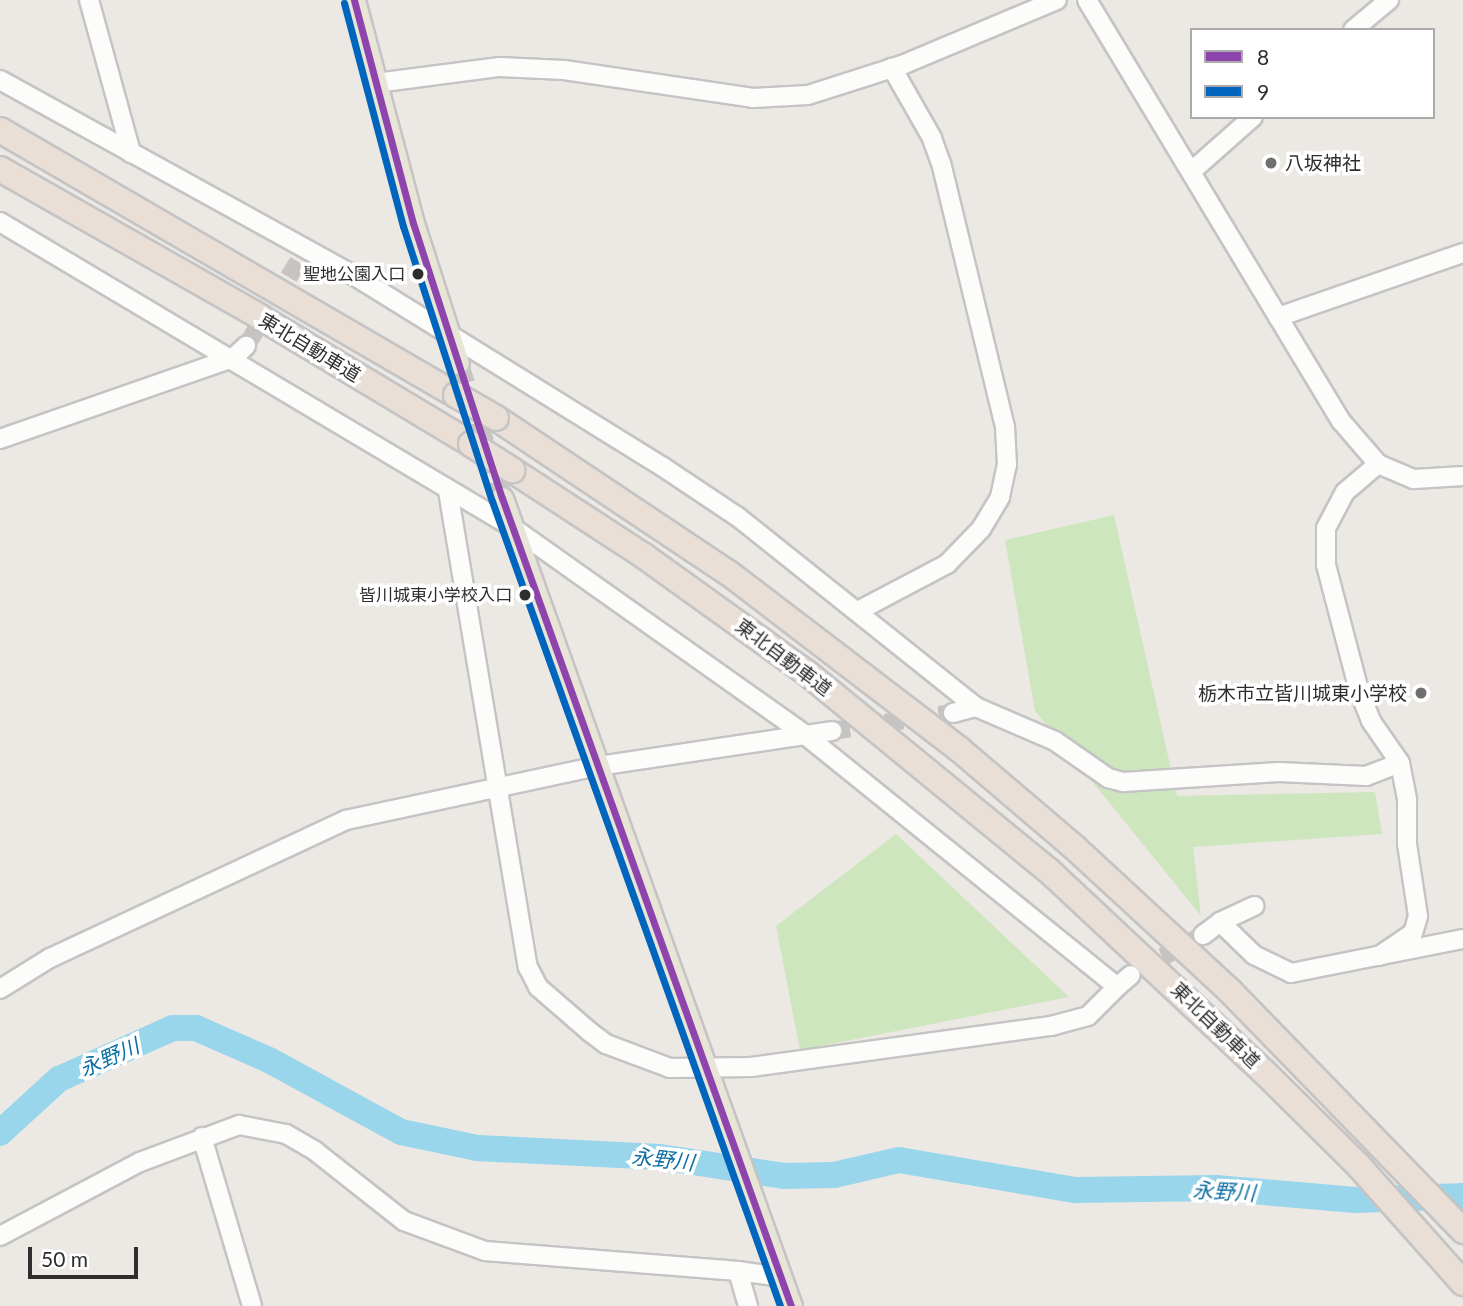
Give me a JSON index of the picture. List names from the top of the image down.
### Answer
{
  "streets": {
    "highway": ["東北自動車道"]
  },
  "water": ["永野川"],
  "places": [
    "八坂神社",
    "聖地公園入口",
    "皆川城東小学校入口",
    "栃木市立皆川城東小学校"
  ],
  "lines": ["transit line 8", "transit line 9"],
  "legend": ["8", "9"],
  "scale_bar": "50 m"
}
